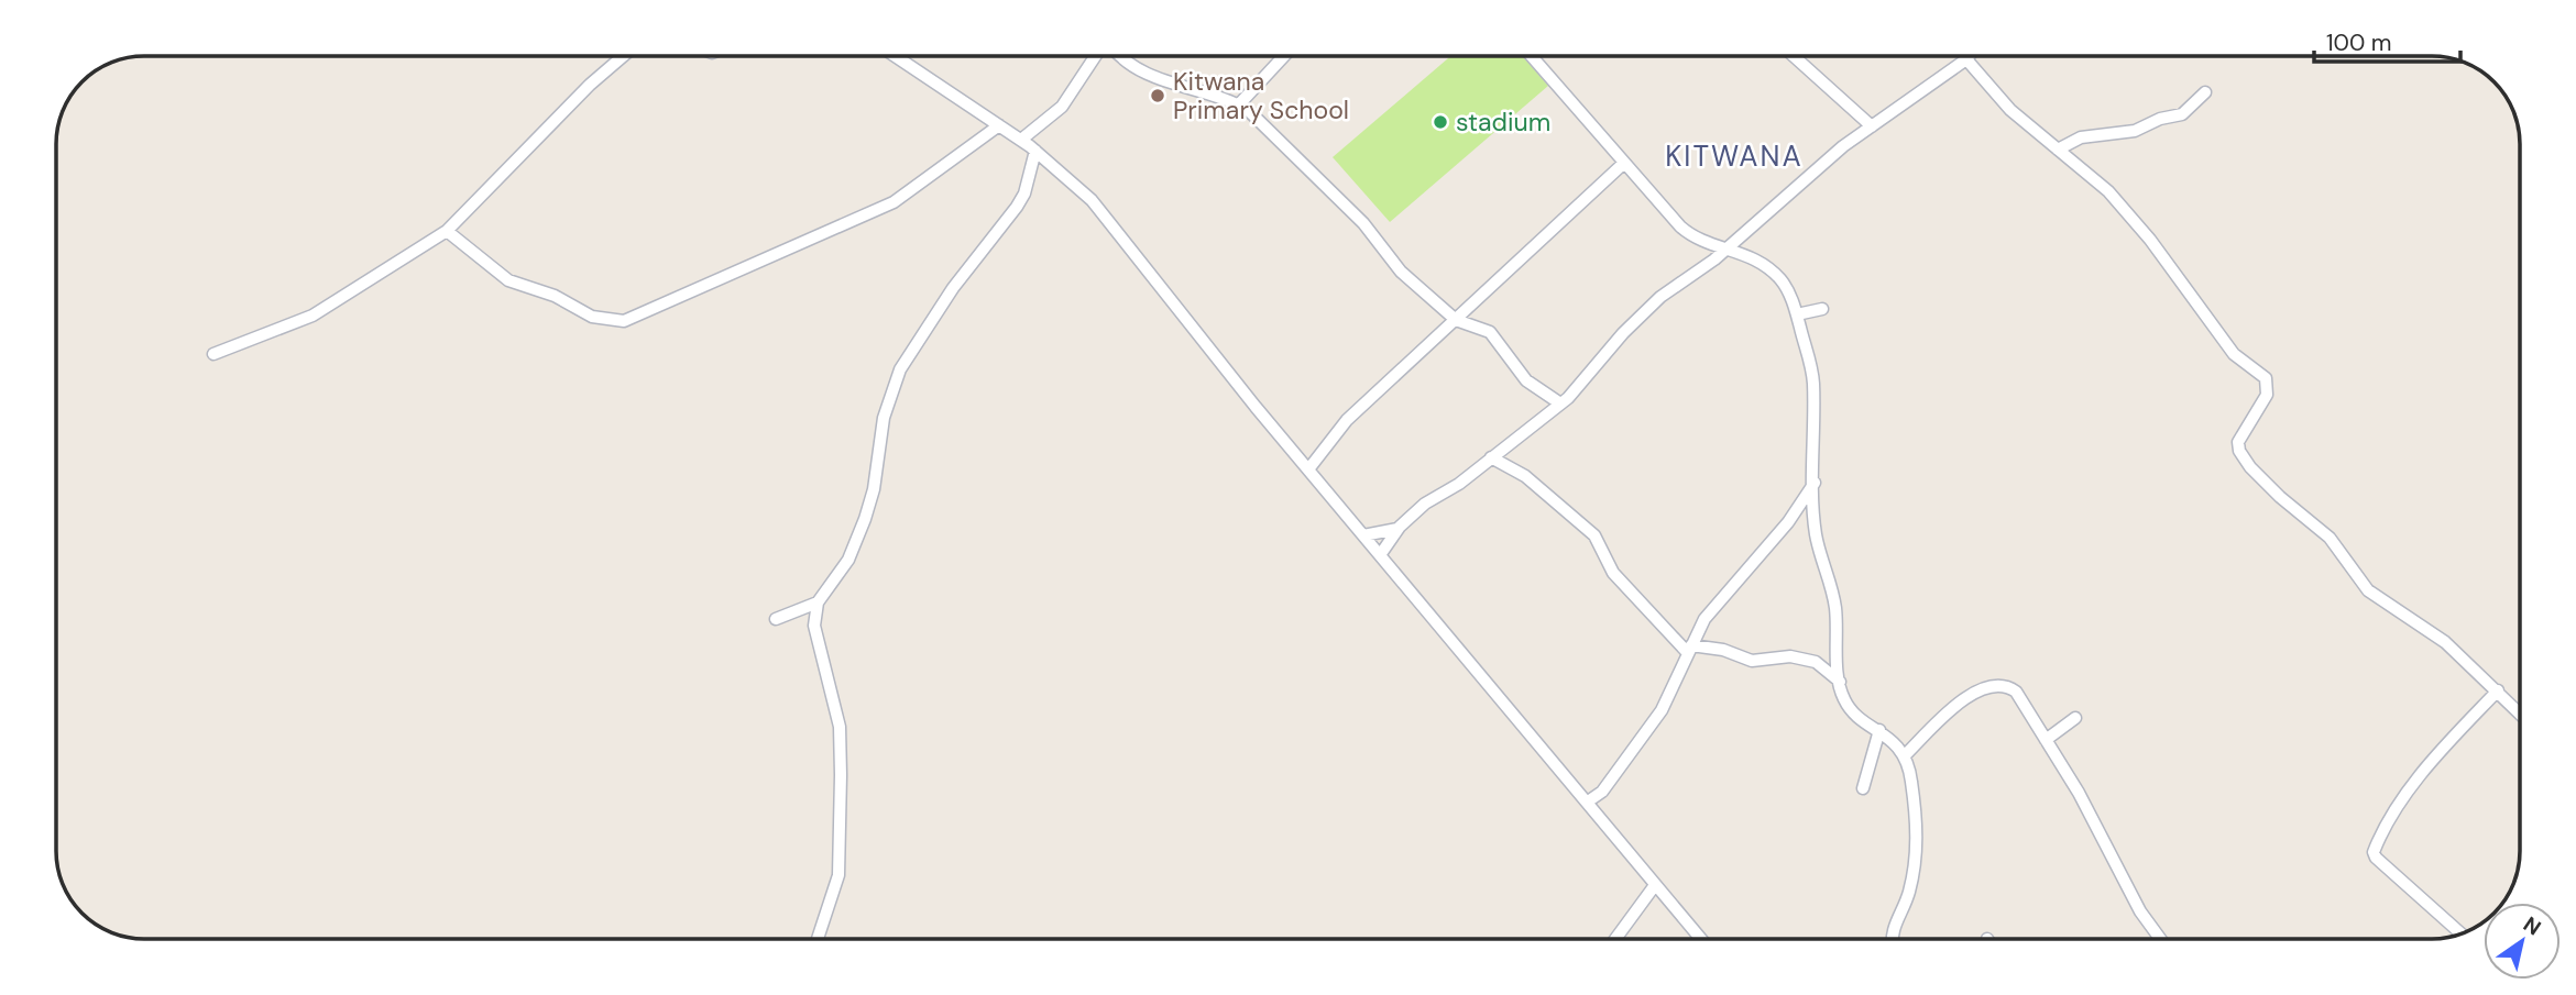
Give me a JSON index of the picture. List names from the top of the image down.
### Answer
{
  "districts": ["KITWANA"],
  "places": ["Kitwana Primary School", "stadium"],
  "scale_bar": "100 m",
  "north": "top right"
}
